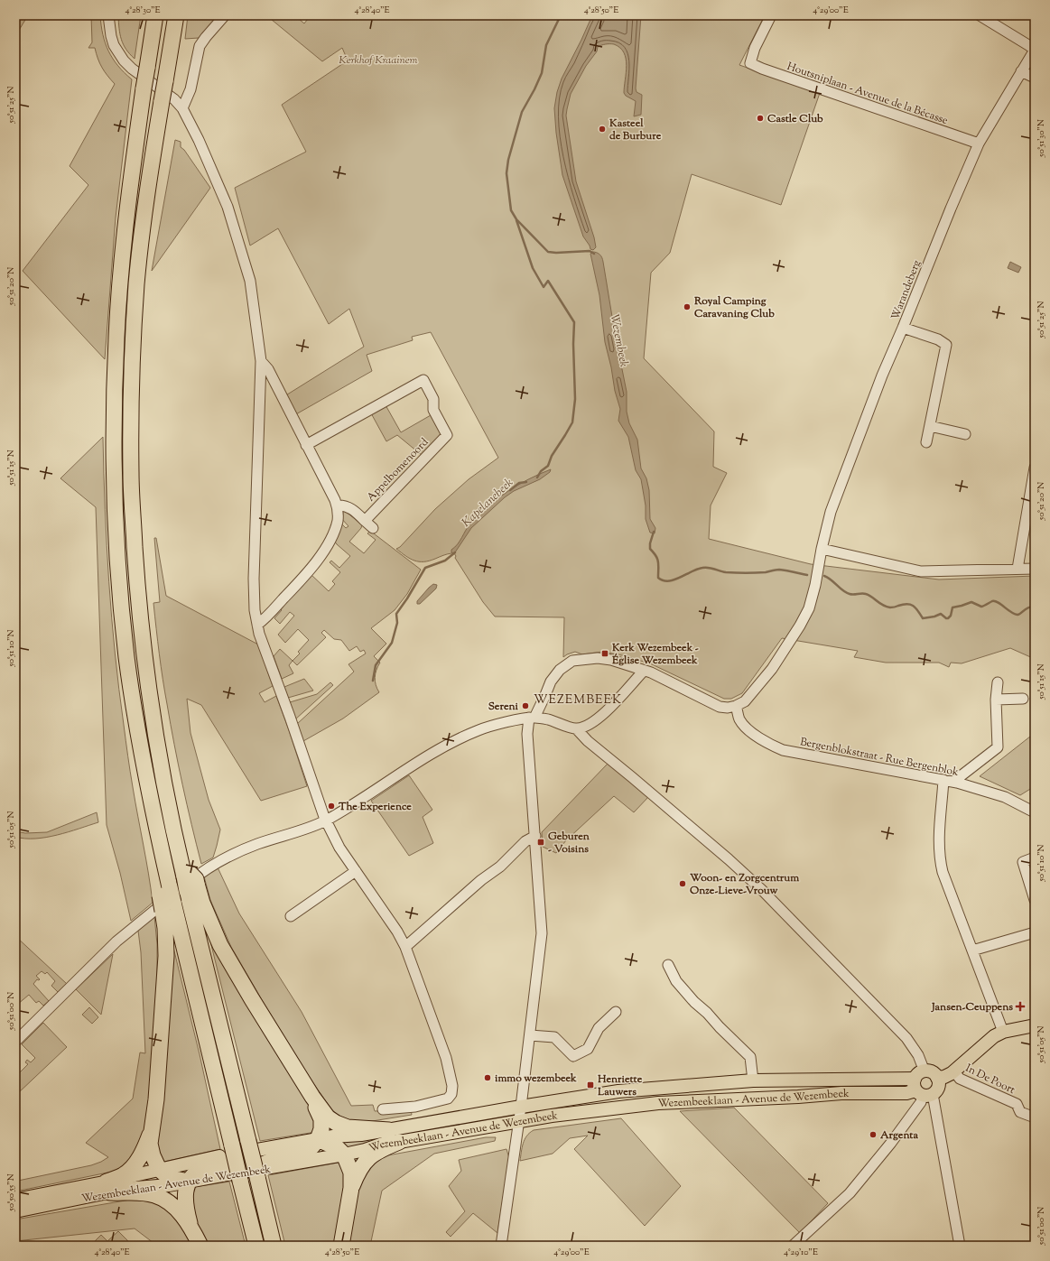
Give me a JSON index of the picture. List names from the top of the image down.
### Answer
{
  "streets": {
    "main road": ["Wezembeeklaan - Avenue de Wezembeek"],
    "street": [
      "Houtsniplaan - Avenue de la Bécasse",
      "Warandeberg",
      "Appelbomenoord",
      "Bergenblokstraat - Rue Bergenblok",
      "In De Poort"
    ]
  },
  "crossings": [
    ["Houtsniplaan - Avenue de la Bécasse", "Warandeberg"],
    ["Warandeberg", "Bergenblokstraat - Rue Bergenblok"]
  ],
  "districts": ["WEZEMBEEK"],
  "water": ["Wezembeek", "Kapelanebeek"],
  "parks": ["Kerkhof Kraainem"],
  "places": {
    "other": [
      "Castle Club",
      "Kasteel de Burbure",
      "Royal Camping Caravaning Club",
      "Sereni",
      "The Experience",
      "Woon- en Zorgcentrum Onze-Lieve-Vrouw",
      "immo wezembeek",
      "Argenta"
    ],
    "transit": ["Kerk Wezembeek - Église Wezembeek", "Geburen - Voisins", "Henriette Lauwers"],
    "health": ["Jansen-Ceuppens"]
  },
  "coordinates": [
    "4°28'30\"E",
    "4°28'40\"E",
    "4°28'50\"E",
    "4°29'00\"E",
    "50°51'25\"N",
    "50°51'30\"N",
    "50°51'20\"N",
    "50°51'15\"N",
    "50°51'10\"N",
    "50°51'05\"N",
    "50°51'00\"N",
    "50°50'55\"N",
    "4°29'10\"E"
  ]
}
